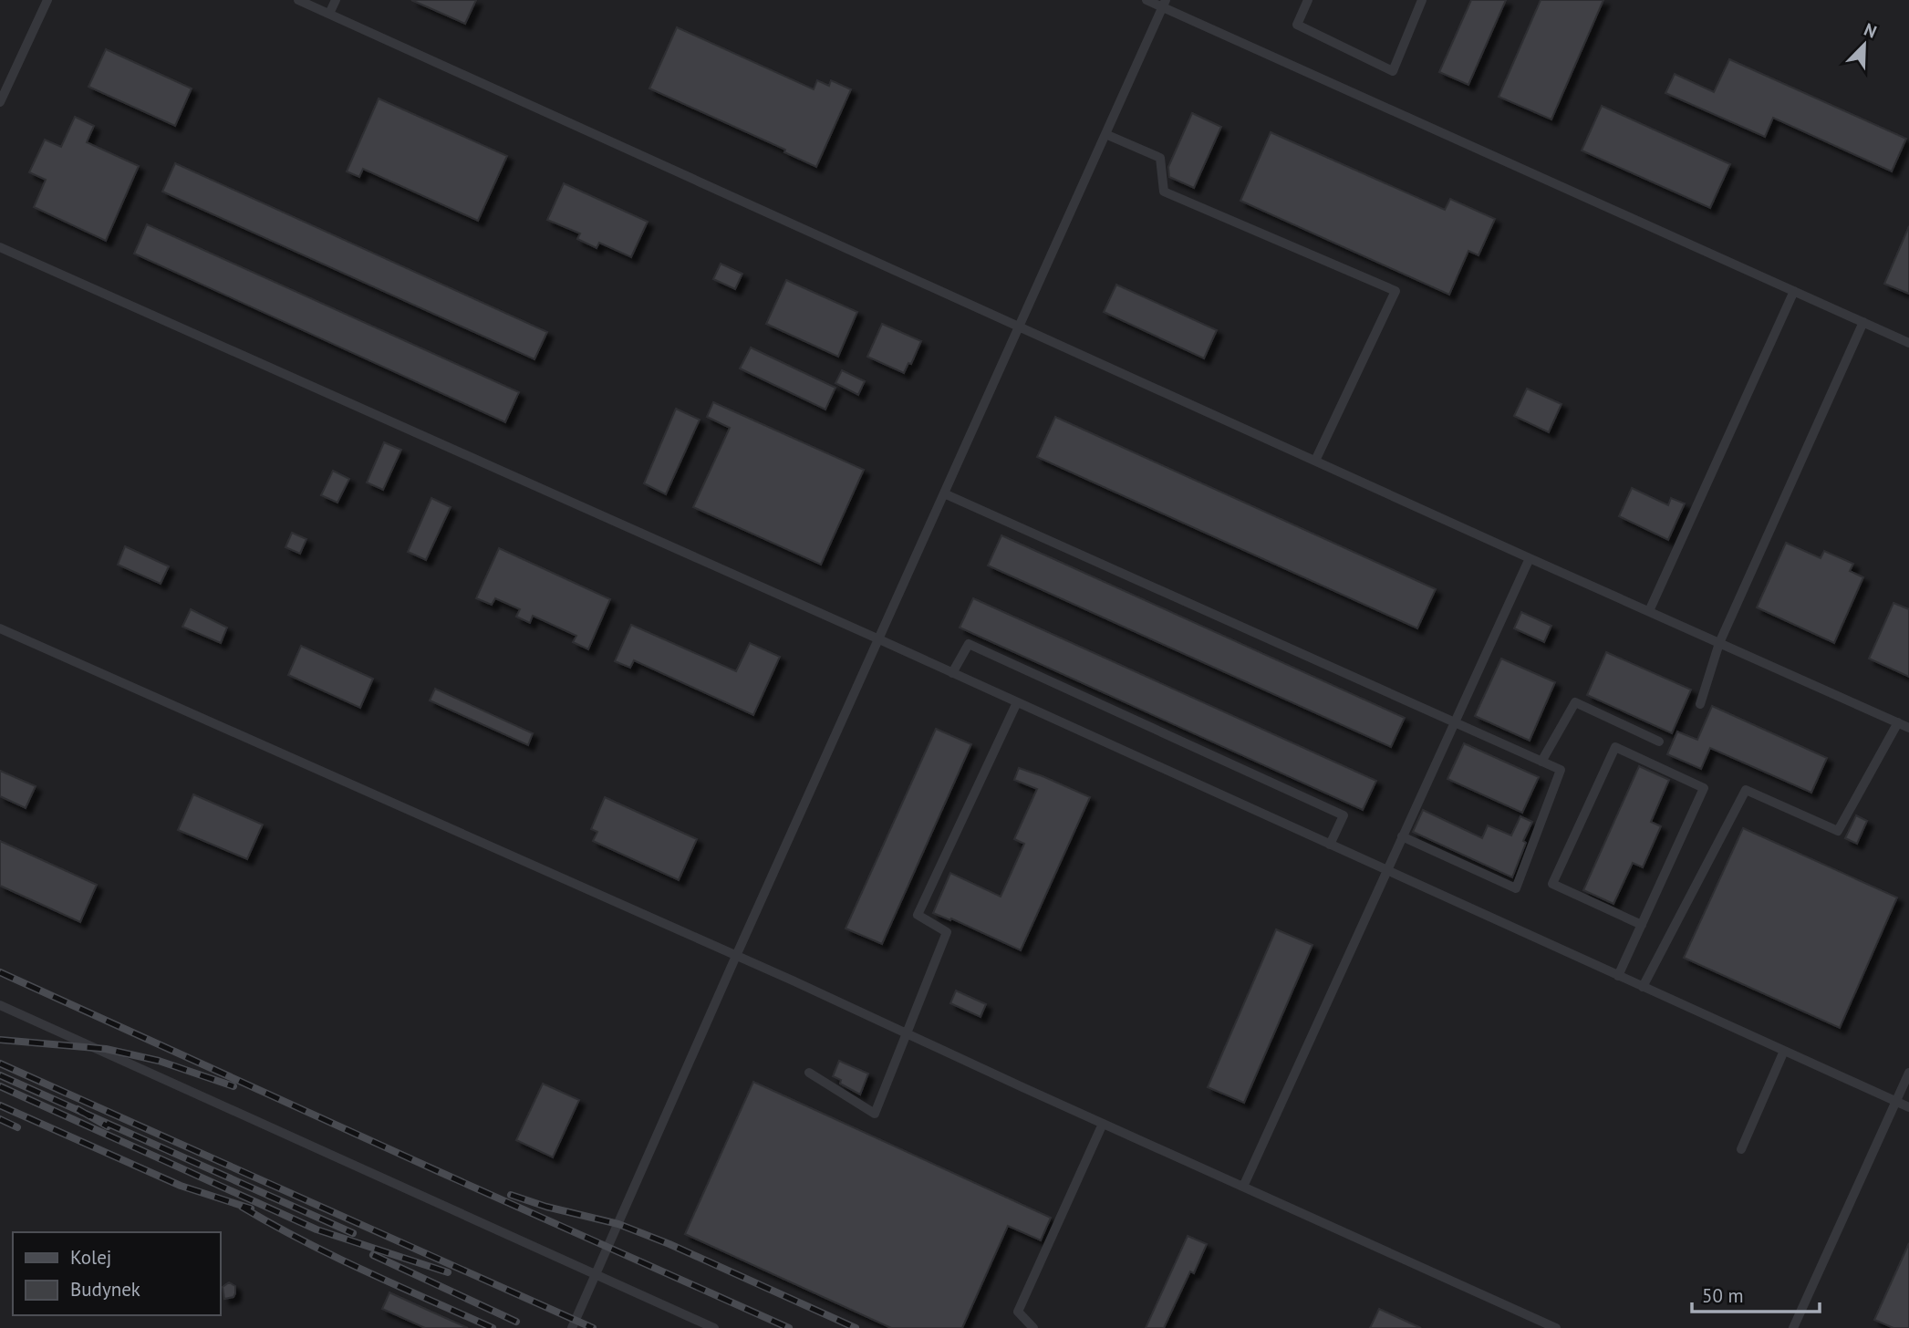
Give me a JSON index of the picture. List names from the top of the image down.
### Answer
{
  "legend": ["Kolej", "Budynek"],
  "scale_bar": "50 m",
  "north": "top right"
}
